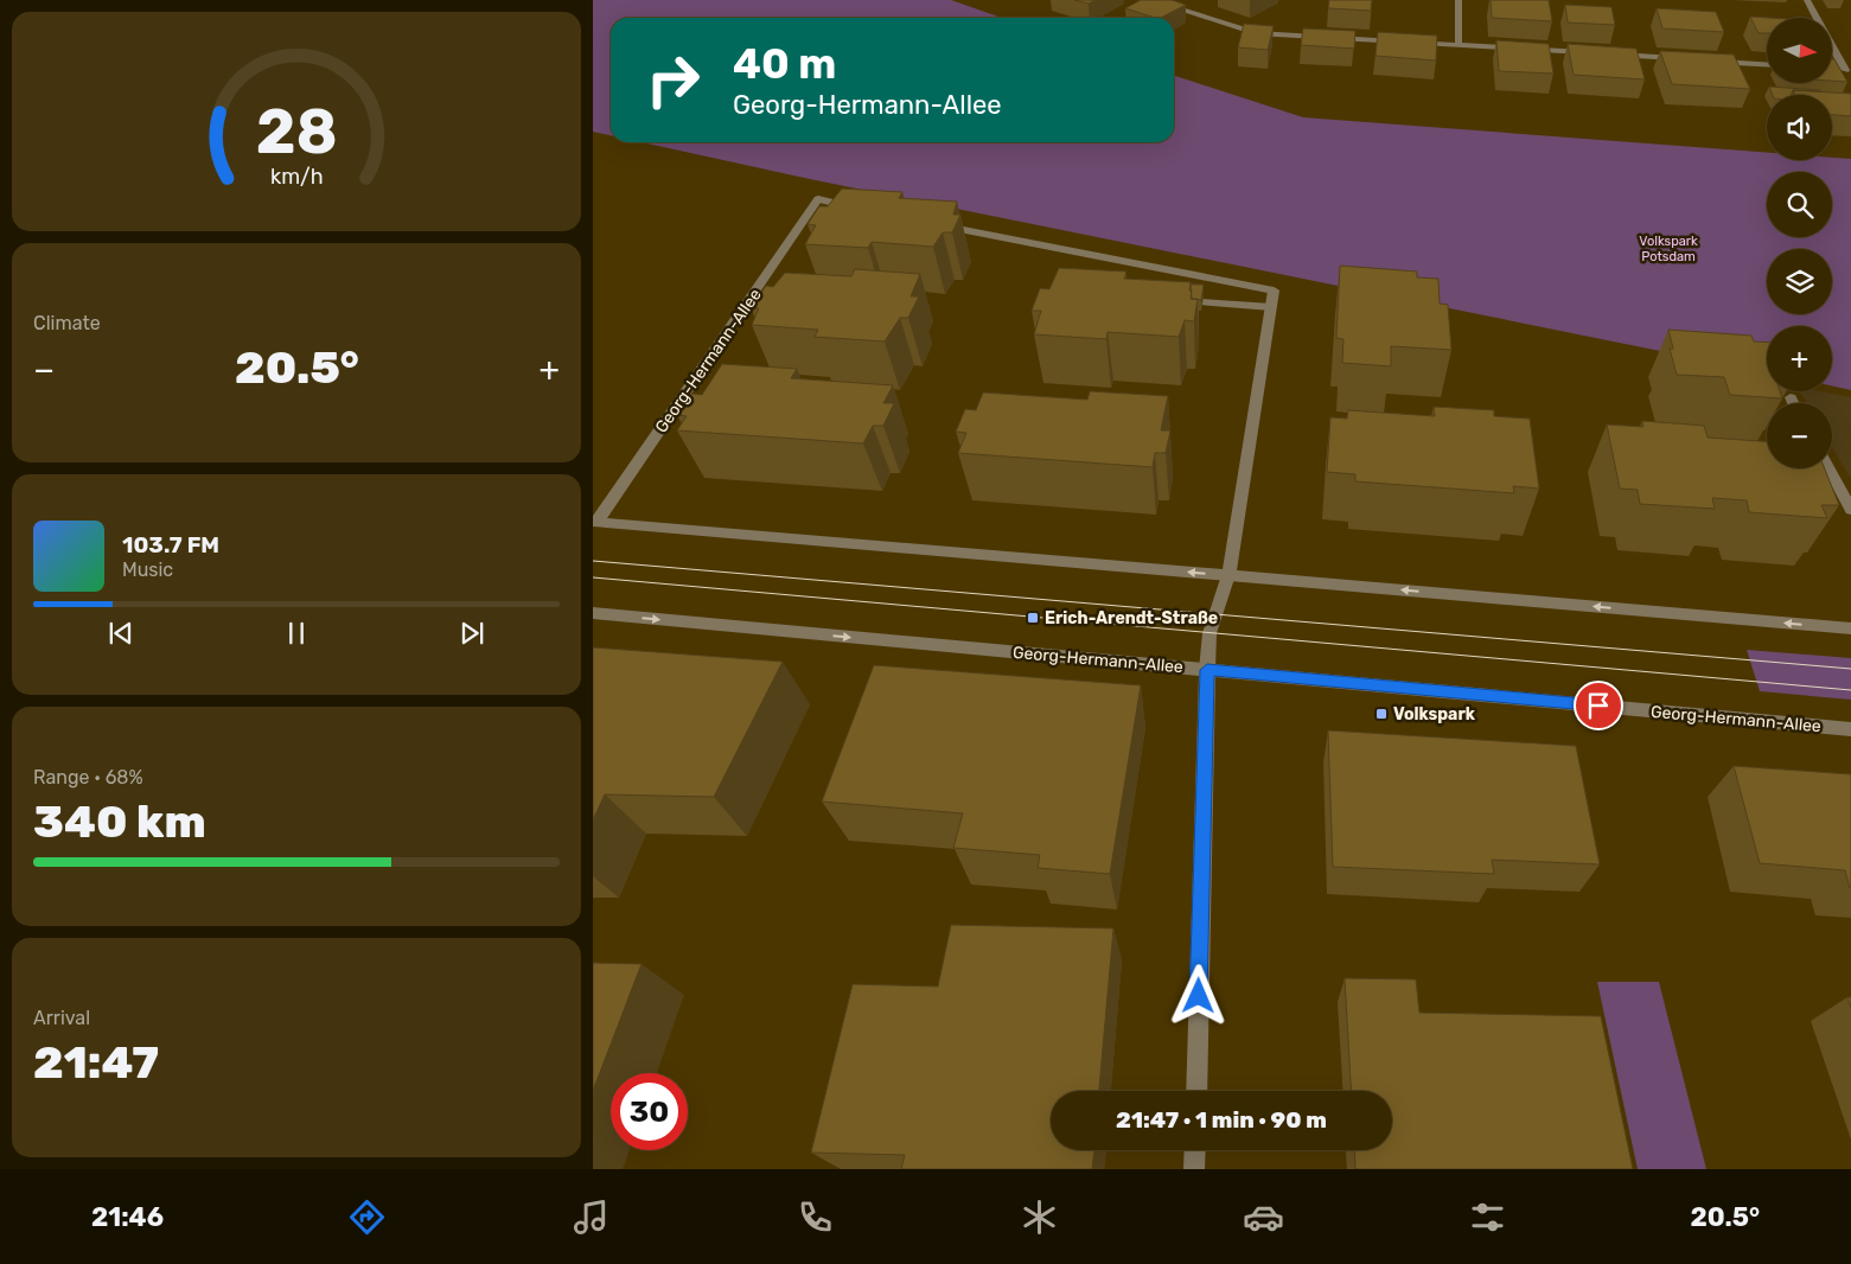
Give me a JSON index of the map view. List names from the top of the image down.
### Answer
{
  "streets": {
    "street": ["Georg-Hermann-Allee"]
  },
  "parks": ["Volkspark Potsdam"],
  "places": {
    "transit": ["Erich-Arendt-Straße", "Volkspark"]
  },
  "north": "right",
  "page": {
    "map_buttons": ["+", "−"],
    "turn": ["40 m", "Georg-Hermann-Allee"],
    "tile": [
      "Climate",
      ["Range · 68%", "340 km"],
      ["Arrival", "21:47"]
    ],
    "heat": ["−", "20.5°", "+"],
    "song": ["103.7 FM", "Music"],
    "limit": "30",
    "trip": "21:47 · 1 min · 90 m",
    "tabs": ["21:46", "20.5°"],
    "gauge": ["28", "km/h"]
  }
}
